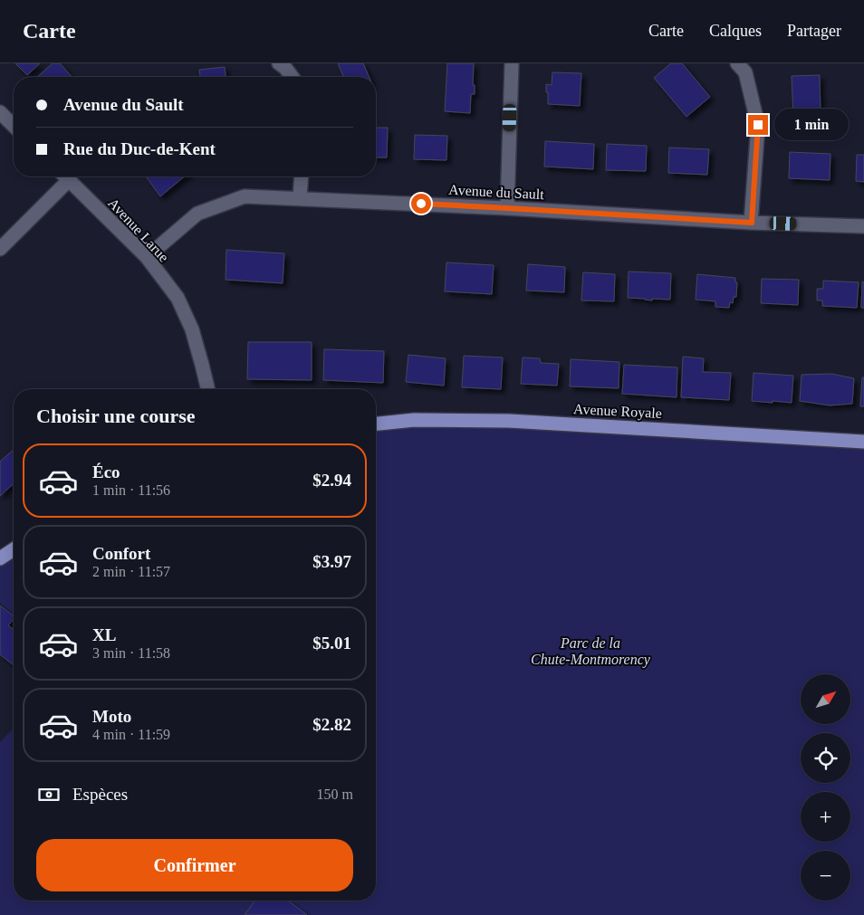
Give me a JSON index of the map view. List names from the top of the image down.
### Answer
{
  "streets": {
    "main road": ["Avenue Royale"],
    "street": ["Avenue du Sault", "Avenue Larue"]
  },
  "crossings": [
    ["Avenue du Sault", "Avenue Larue"]
  ],
  "parks": ["Parc de la Chute-Montmorency"],
  "north": "top right",
  "page": {
    "header": "Carte",
    "nav": ["Carte", "Calques", "Partager"],
    "banner": ["Avenue du Sault", "Rue du Duc-de-Kent"],
    "bubble": "1 min",
    "heading": "Choisir une course",
    "list": [
      {
        "name": "Éco",
        "note": "1 min · 11:56",
        "value": "$2.94"
      },
      {
        "name": "Confort",
        "note": "2 min · 11:57",
        "value": "$3.97"
      },
      {
        "name": "XL",
        "note": "3 min · 11:58",
        "value": "$5.01"
      },
      {
        "name": "Moto",
        "note": "4 min · 11:59",
        "value": "$2.82"
      }
    ],
    "map_buttons": ["+", "−"],
    "pay": ["Espèces", "150 m"],
    "buttons": "Confirmer"
  }
}
